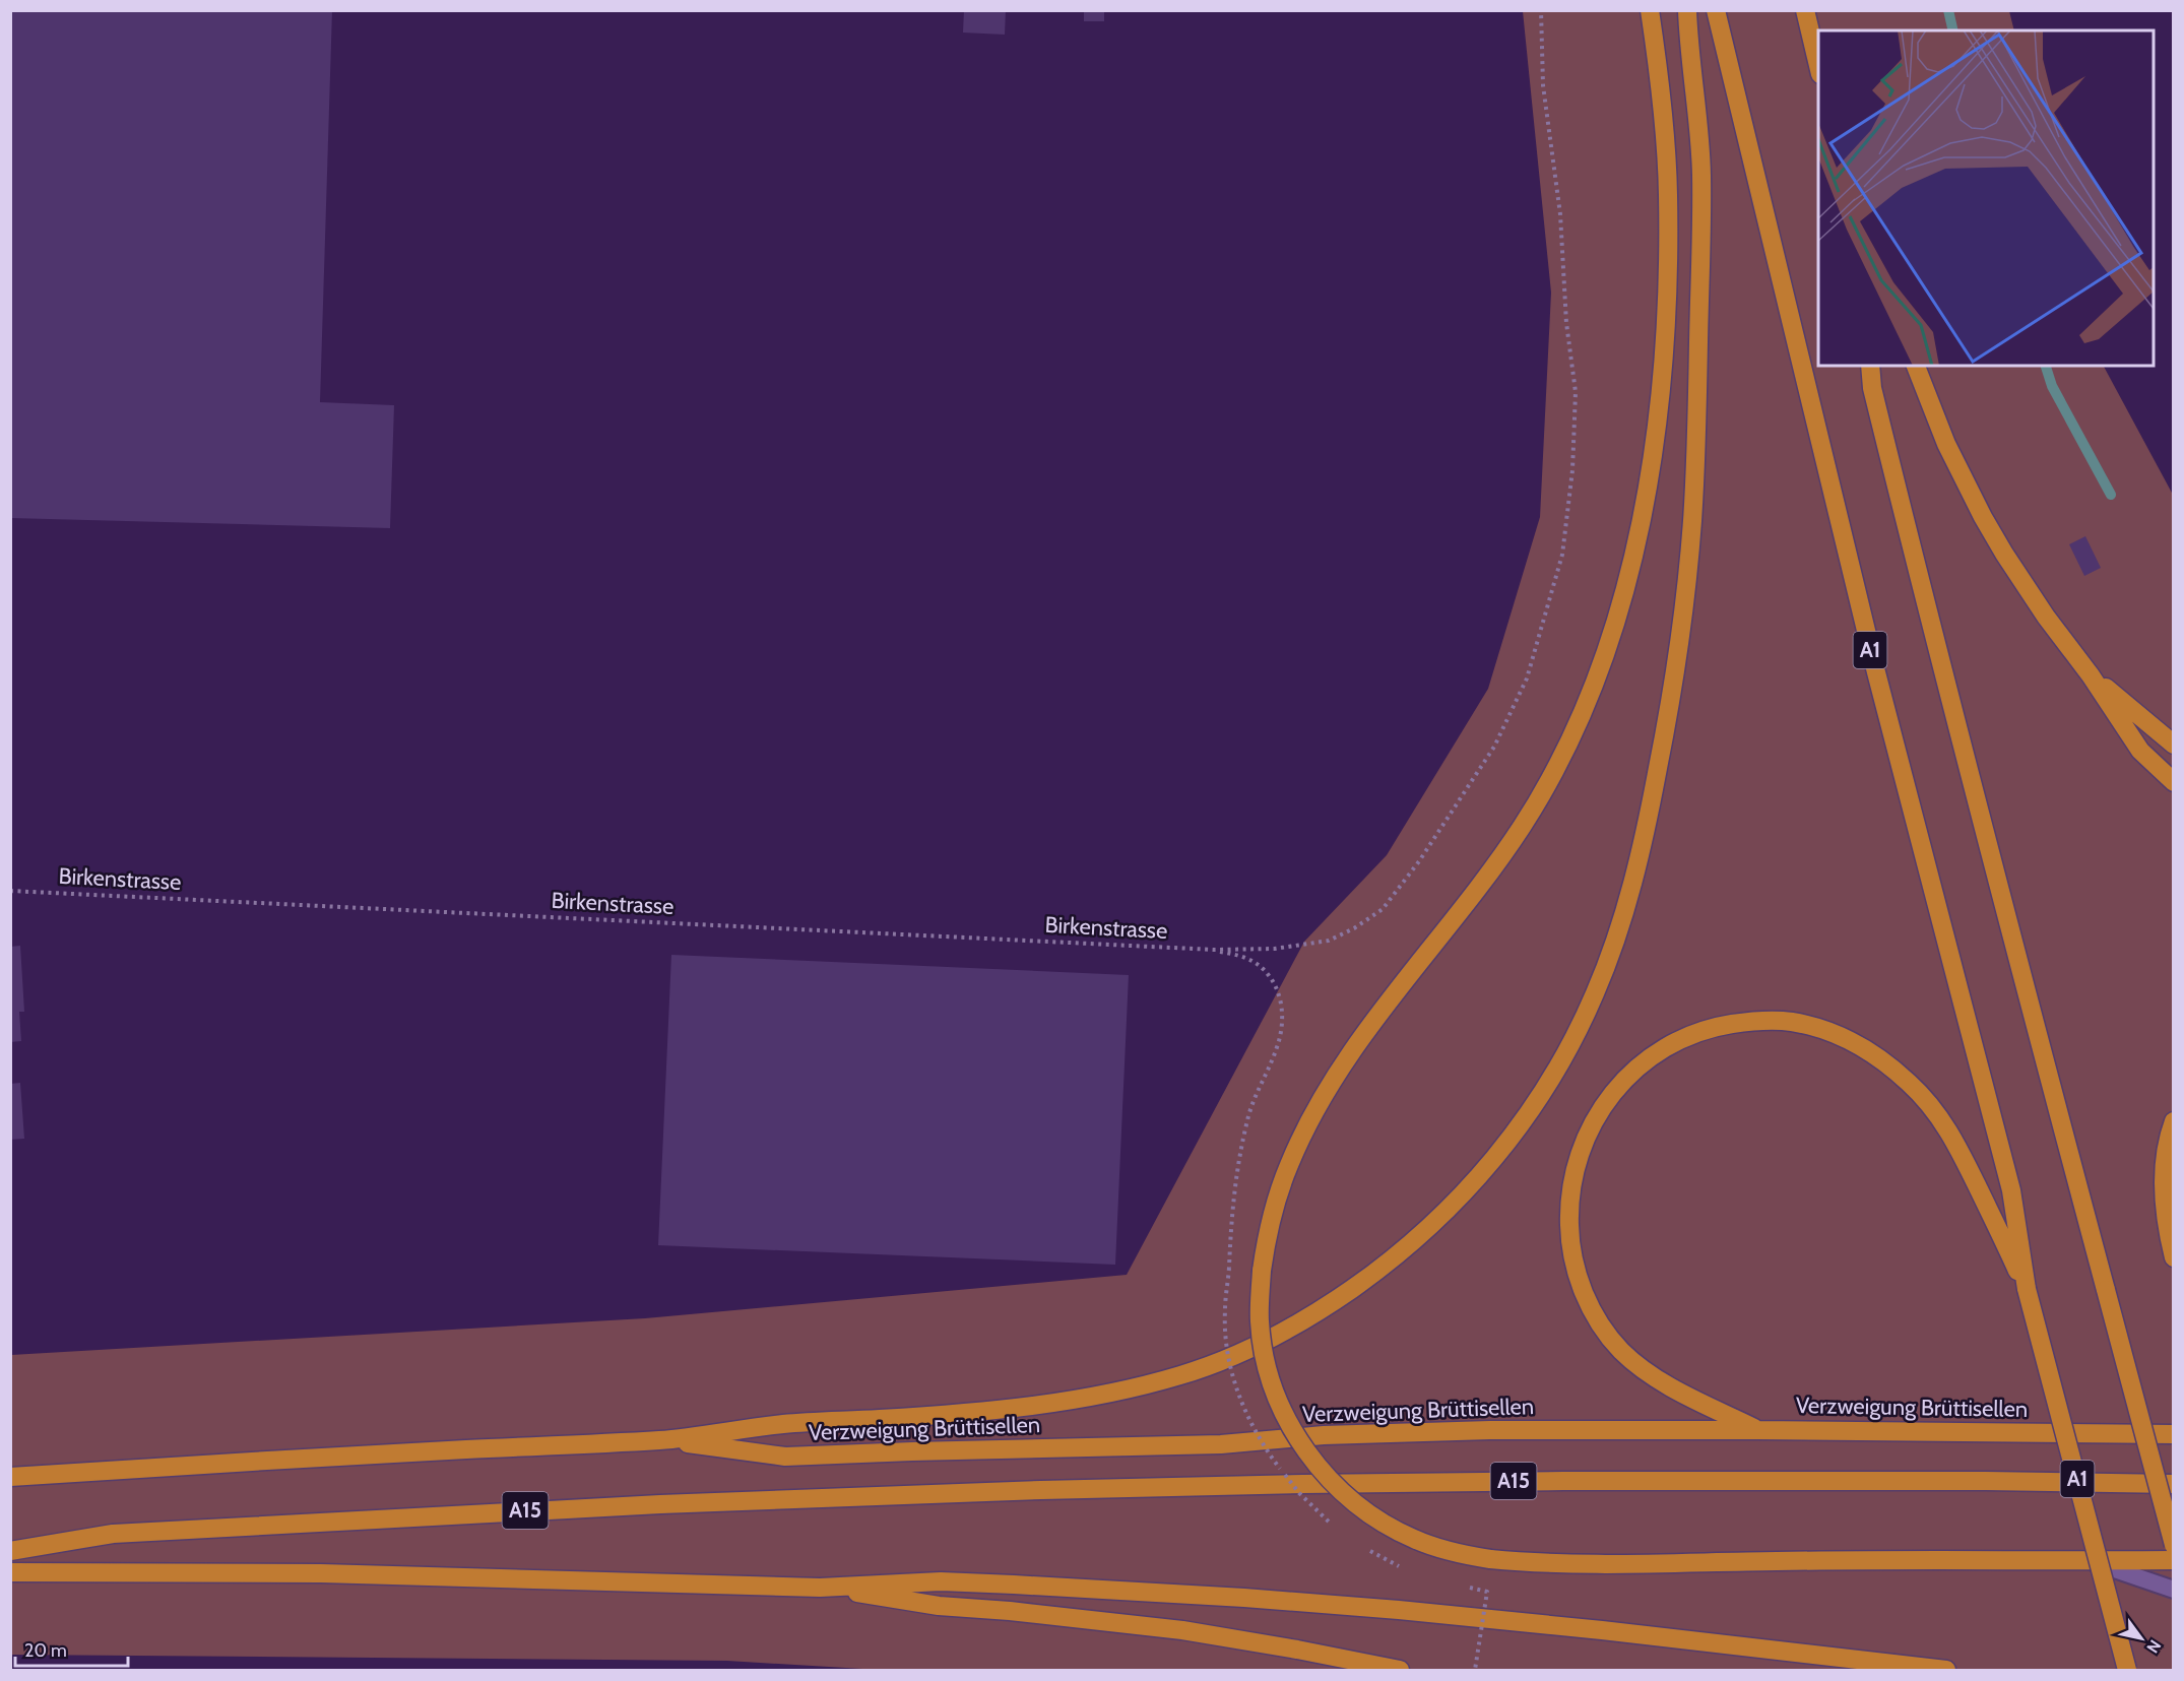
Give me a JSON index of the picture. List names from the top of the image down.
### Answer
{
  "streets": {
    "highway": ["A1", "Verzweigung Brüttisellen", "A15"],
    "path": ["Birkenstrasse"]
  },
  "crossings": [
    ["Verzweigung Brüttisellen", "A15"]
  ],
  "scale_bar": "20 m",
  "north": "bottom right"
}
